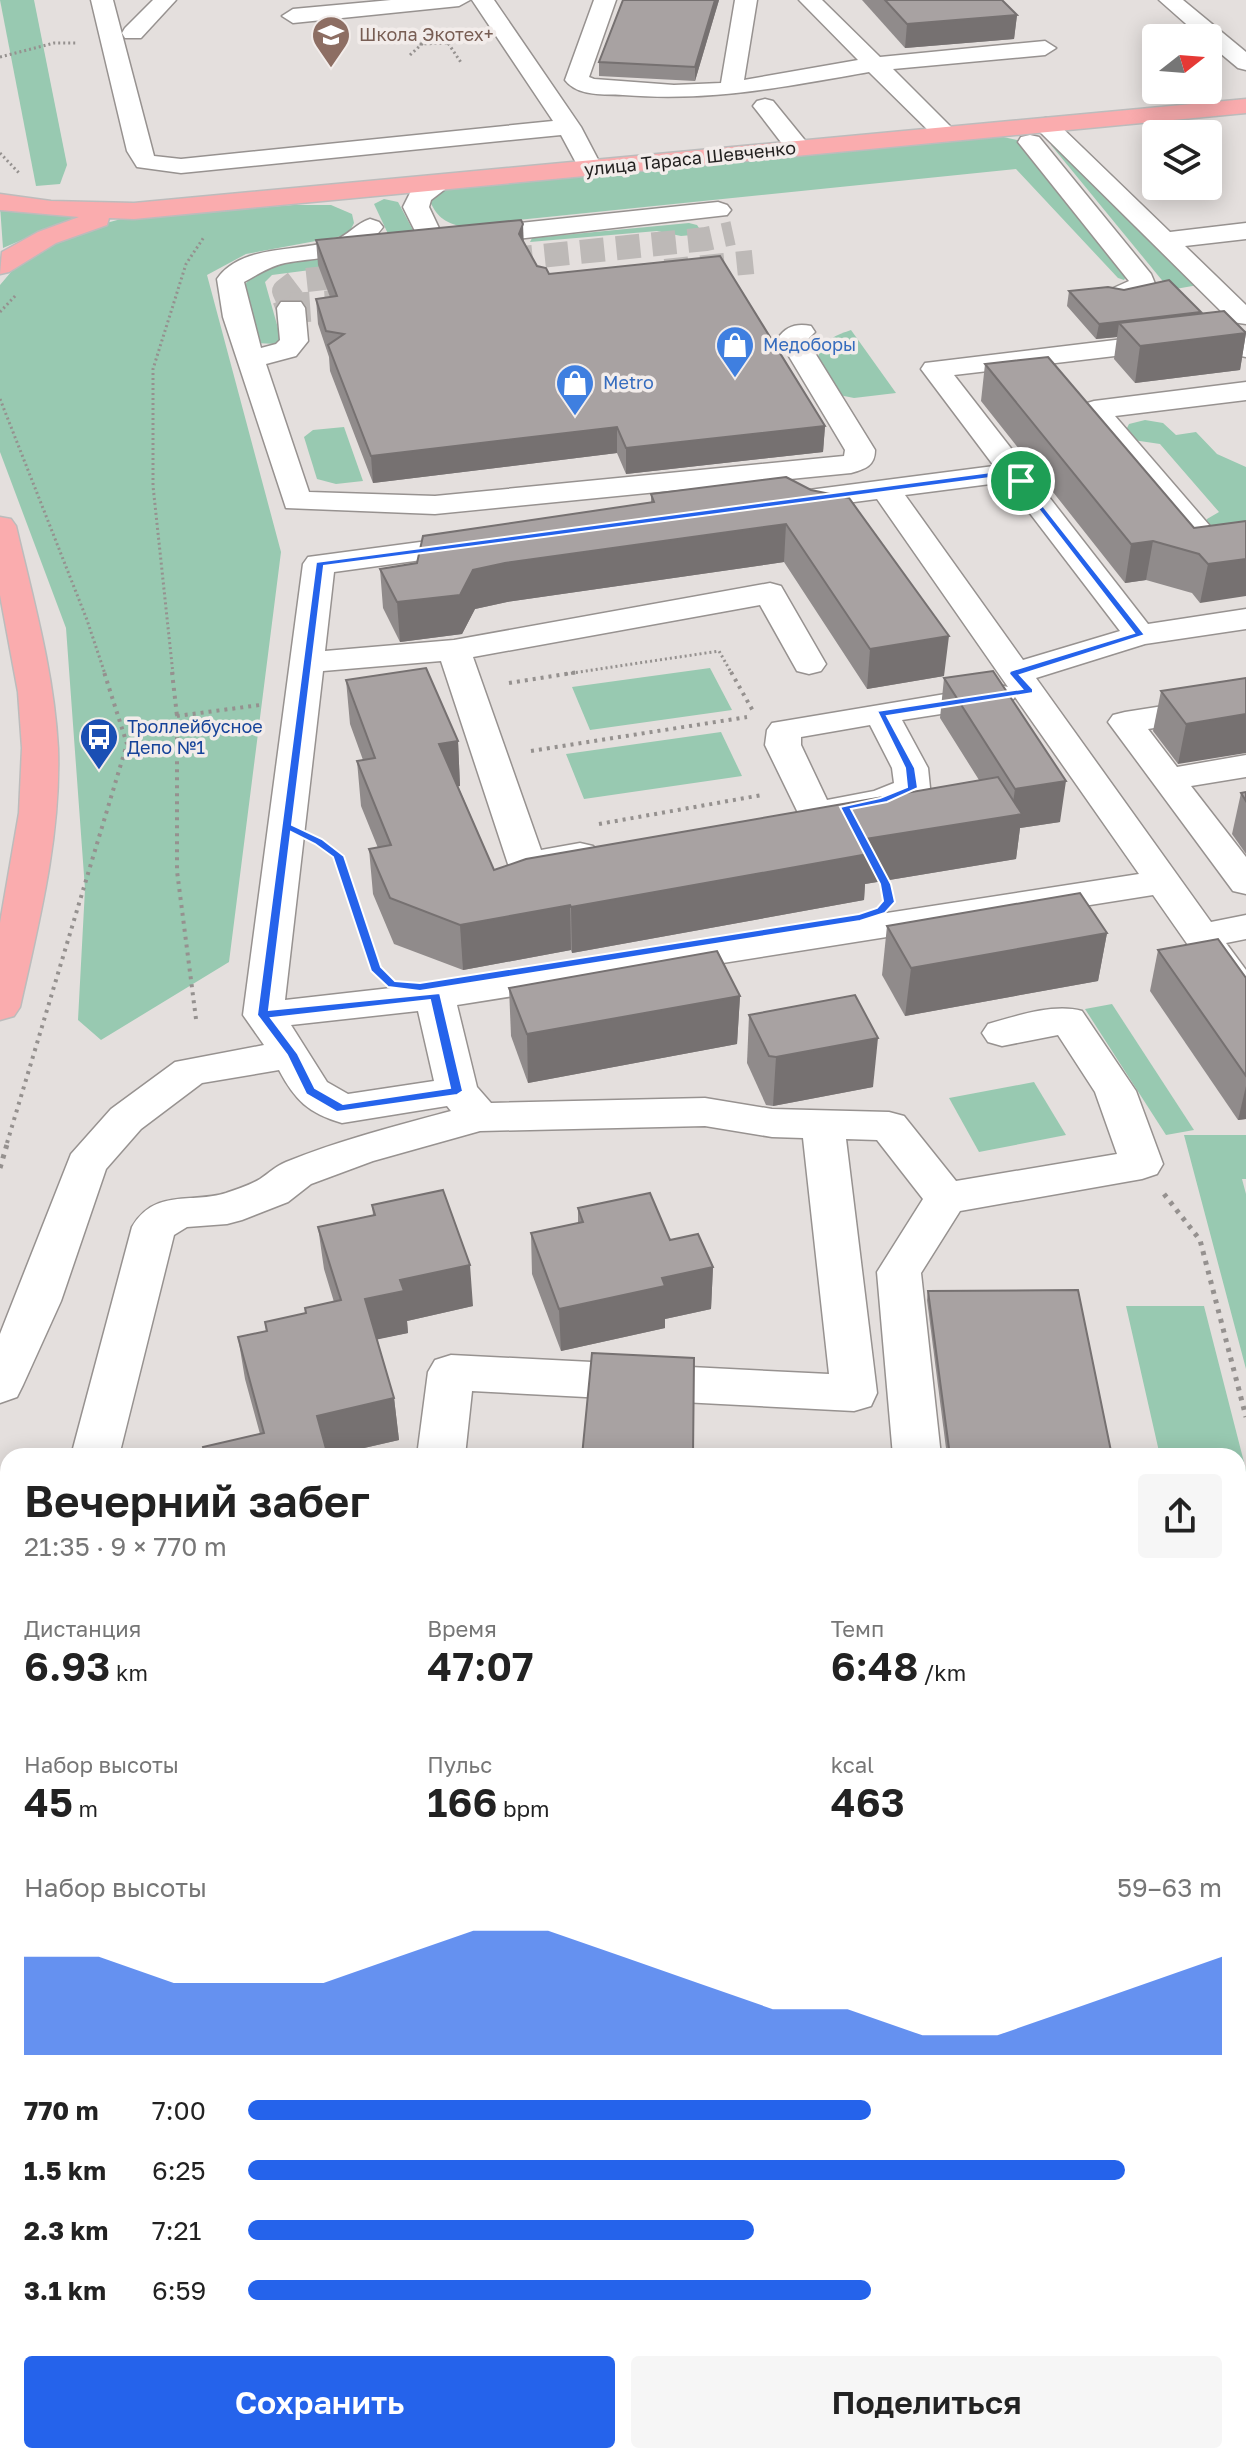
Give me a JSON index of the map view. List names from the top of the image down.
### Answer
{
  "streets": {
    "main road": ["улица Тараса Шевченко"]
  },
  "places": {
    "school or university": ["Школа Экотех+"],
    "shop": ["Медоборы", "Metro"],
    "bus stop": ["Троллейбусное Депо №1"]
  },
  "north": "right",
  "page": {
    "heading": ["Вечерний забег", "21:35 · 9 × 770 m"],
    "stats": [
      ["Дистанция", "6.93 km"],
      ["Время", "47:07"],
      ["Темп", "6:48 /km"],
      ["Набор высоты", "45 m"],
      ["Пульс", "166 bpm"],
      ["kcal", "463"]
    ],
    "chart": ["Набор высоты", "59–63 m"],
    "list": [
      {
        "name": "770 m",
        "note": "7:00"
      },
      {
        "name": "1.5 km",
        "note": "6:25"
      },
      {
        "name": "2.3 km",
        "note": "7:21"
      },
      {
        "name": "3.1 km",
        "note": "6:59"
      }
    ],
    "buttons": ["Сохранить", "Поделиться"]
  }
}
